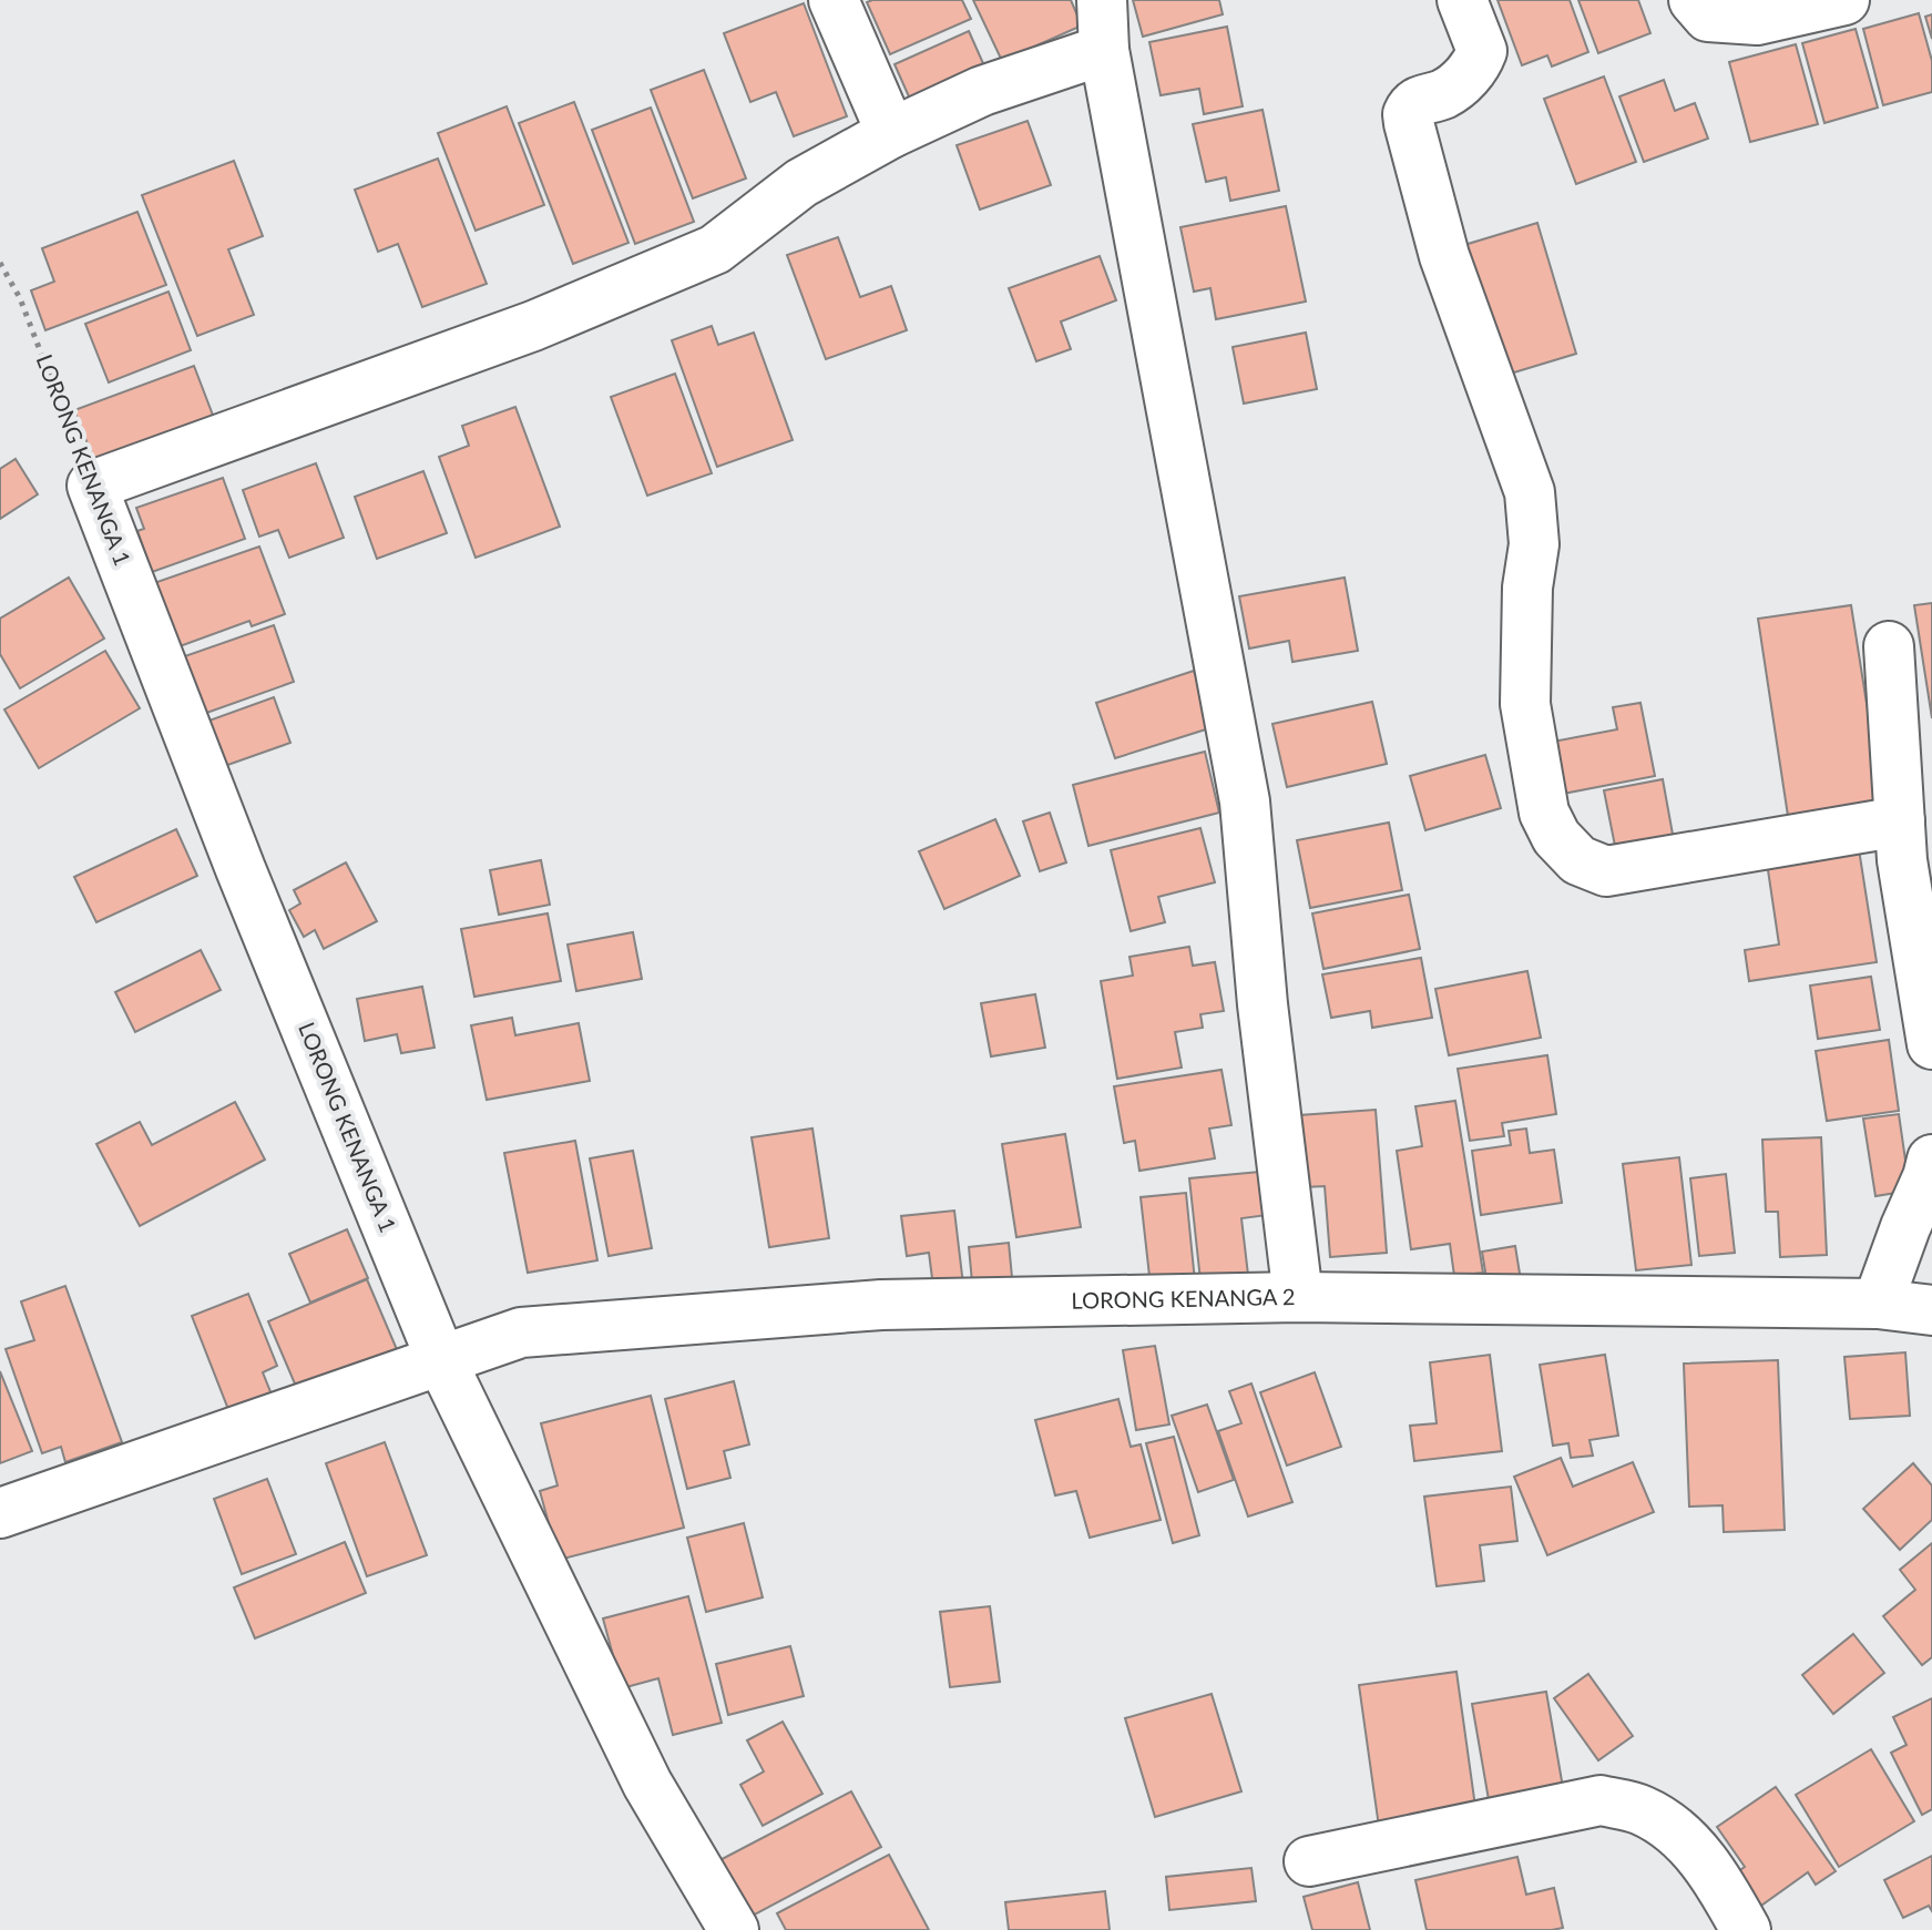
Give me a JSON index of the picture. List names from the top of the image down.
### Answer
{
  "streets": {
    "street": ["LORONG KENANGA 1", "LORONG KENANGA 2"]
  },
  "crossings": [
    ["LORONG KENANGA 1", "LORONG KENANGA 2"]
  ]
}
